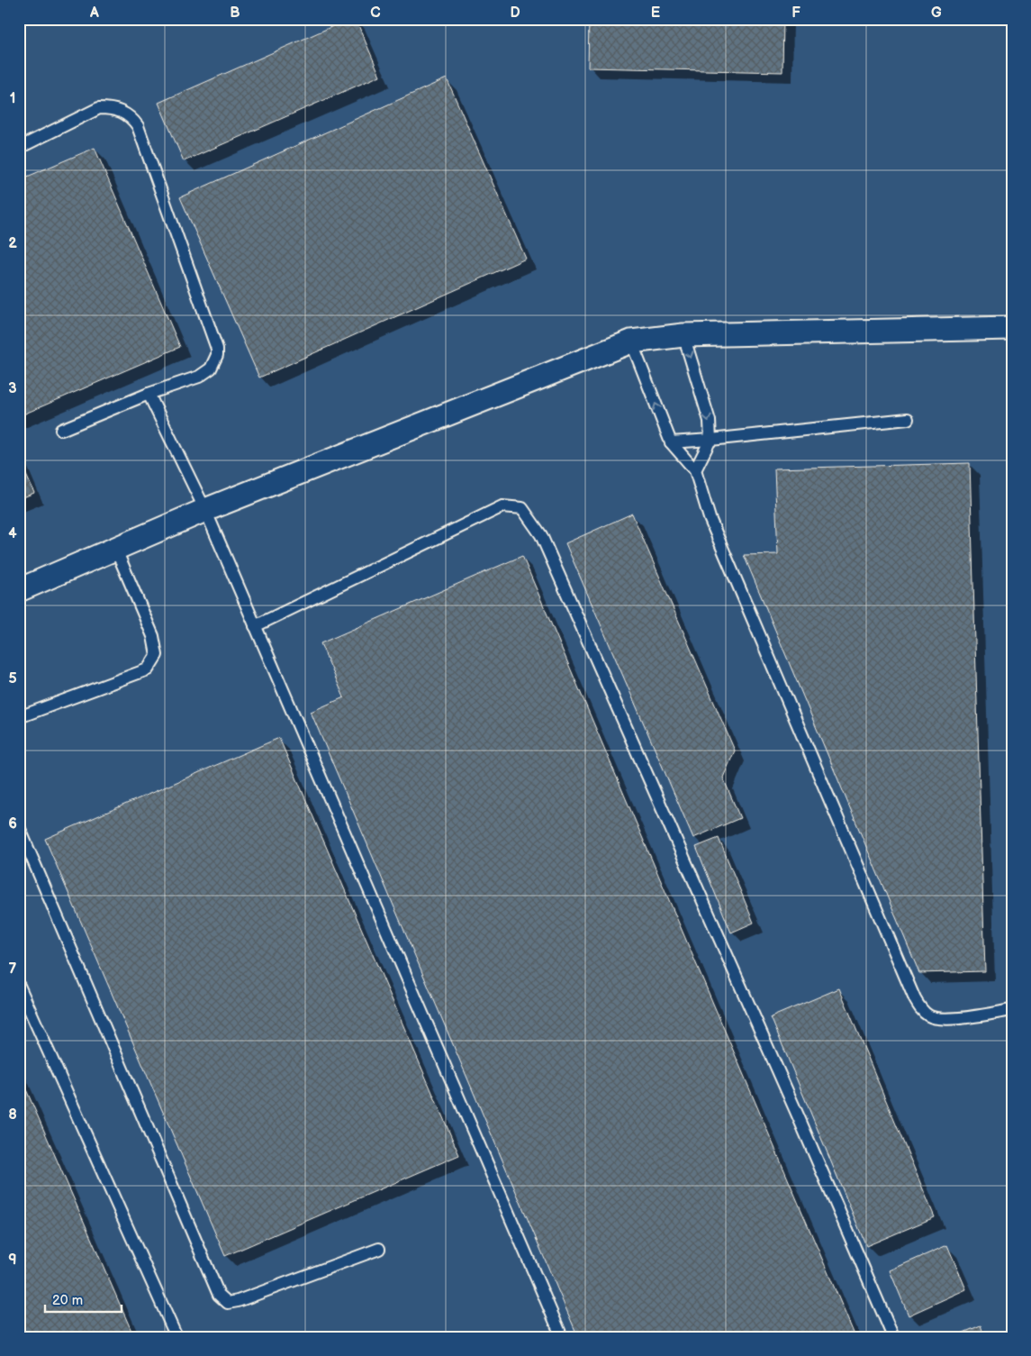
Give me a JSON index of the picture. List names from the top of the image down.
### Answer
{
  "scale_bar": "20 m",
  "grid": {
    "columns": [
      "A",
      "B",
      "C",
      "D",
      "E",
      "F",
      "G"
    ],
    "rows": [
      "1",
      "2",
      "3",
      "4",
      "5",
      "6",
      "7",
      "8",
      "9"
    ]
  }
}
